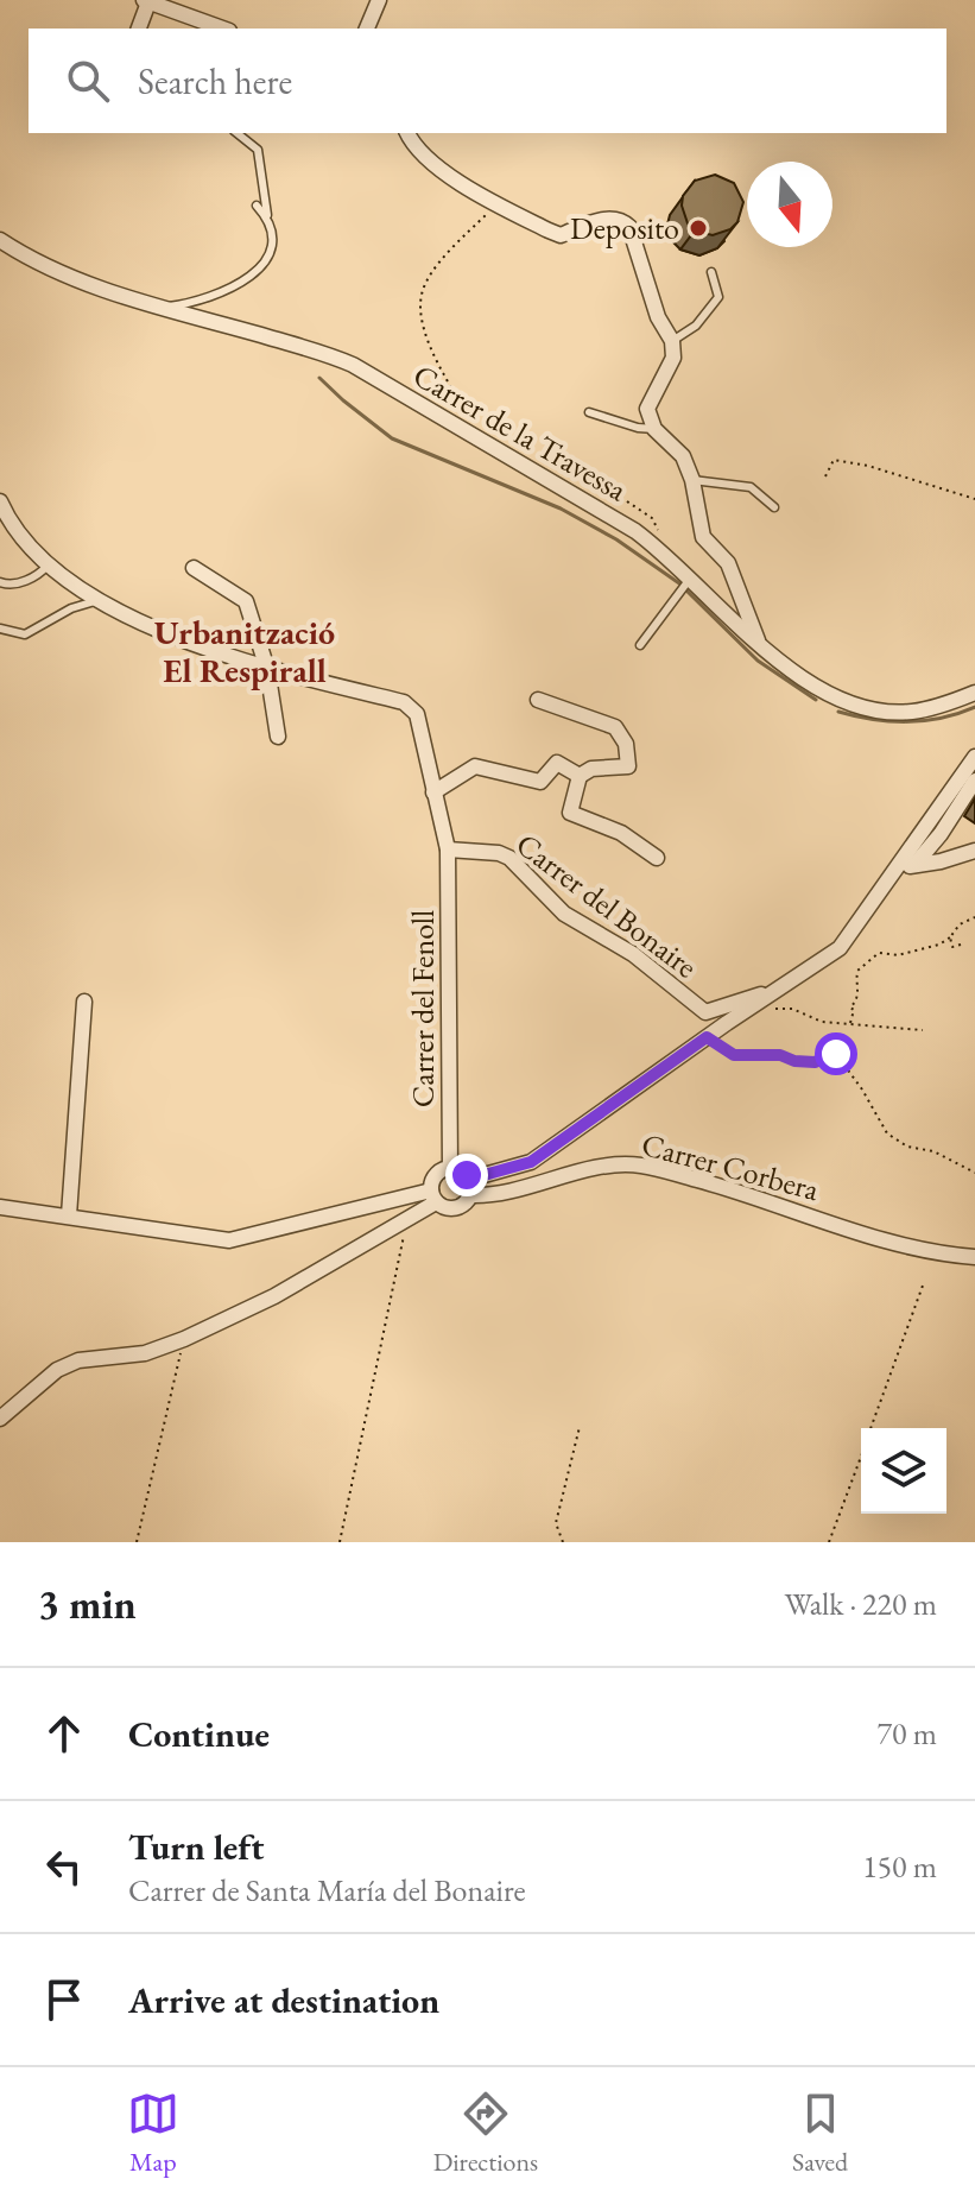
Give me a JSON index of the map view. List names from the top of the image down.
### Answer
{
  "streets": {
    "street": [
      "Carrer de la Travessa",
      "Carrer del Bonaire",
      "Carrer del Fenoll",
      "Carrer Corbera"
    ]
  },
  "crossings": [
    ["Carrer del Bonaire", "Carrer del Fenoll"],
    ["Carrer del Fenoll", "Carrer Corbera"]
  ],
  "districts": ["Urbanització El Respirall"],
  "places": ["Deposito"],
  "north": "bottom",
  "page": {
    "search": "Search here",
    "heading": ["3 min", "Walk · 220 m"],
    "list": [
      ["Continue", "70 m"],
      ["Turn left", "Carrer de Santa María del Bonaire", "150 m"],
      "Arrive at destination"
    ],
    "nav": ["Map", "Directions", "Saved"]
  }
}
